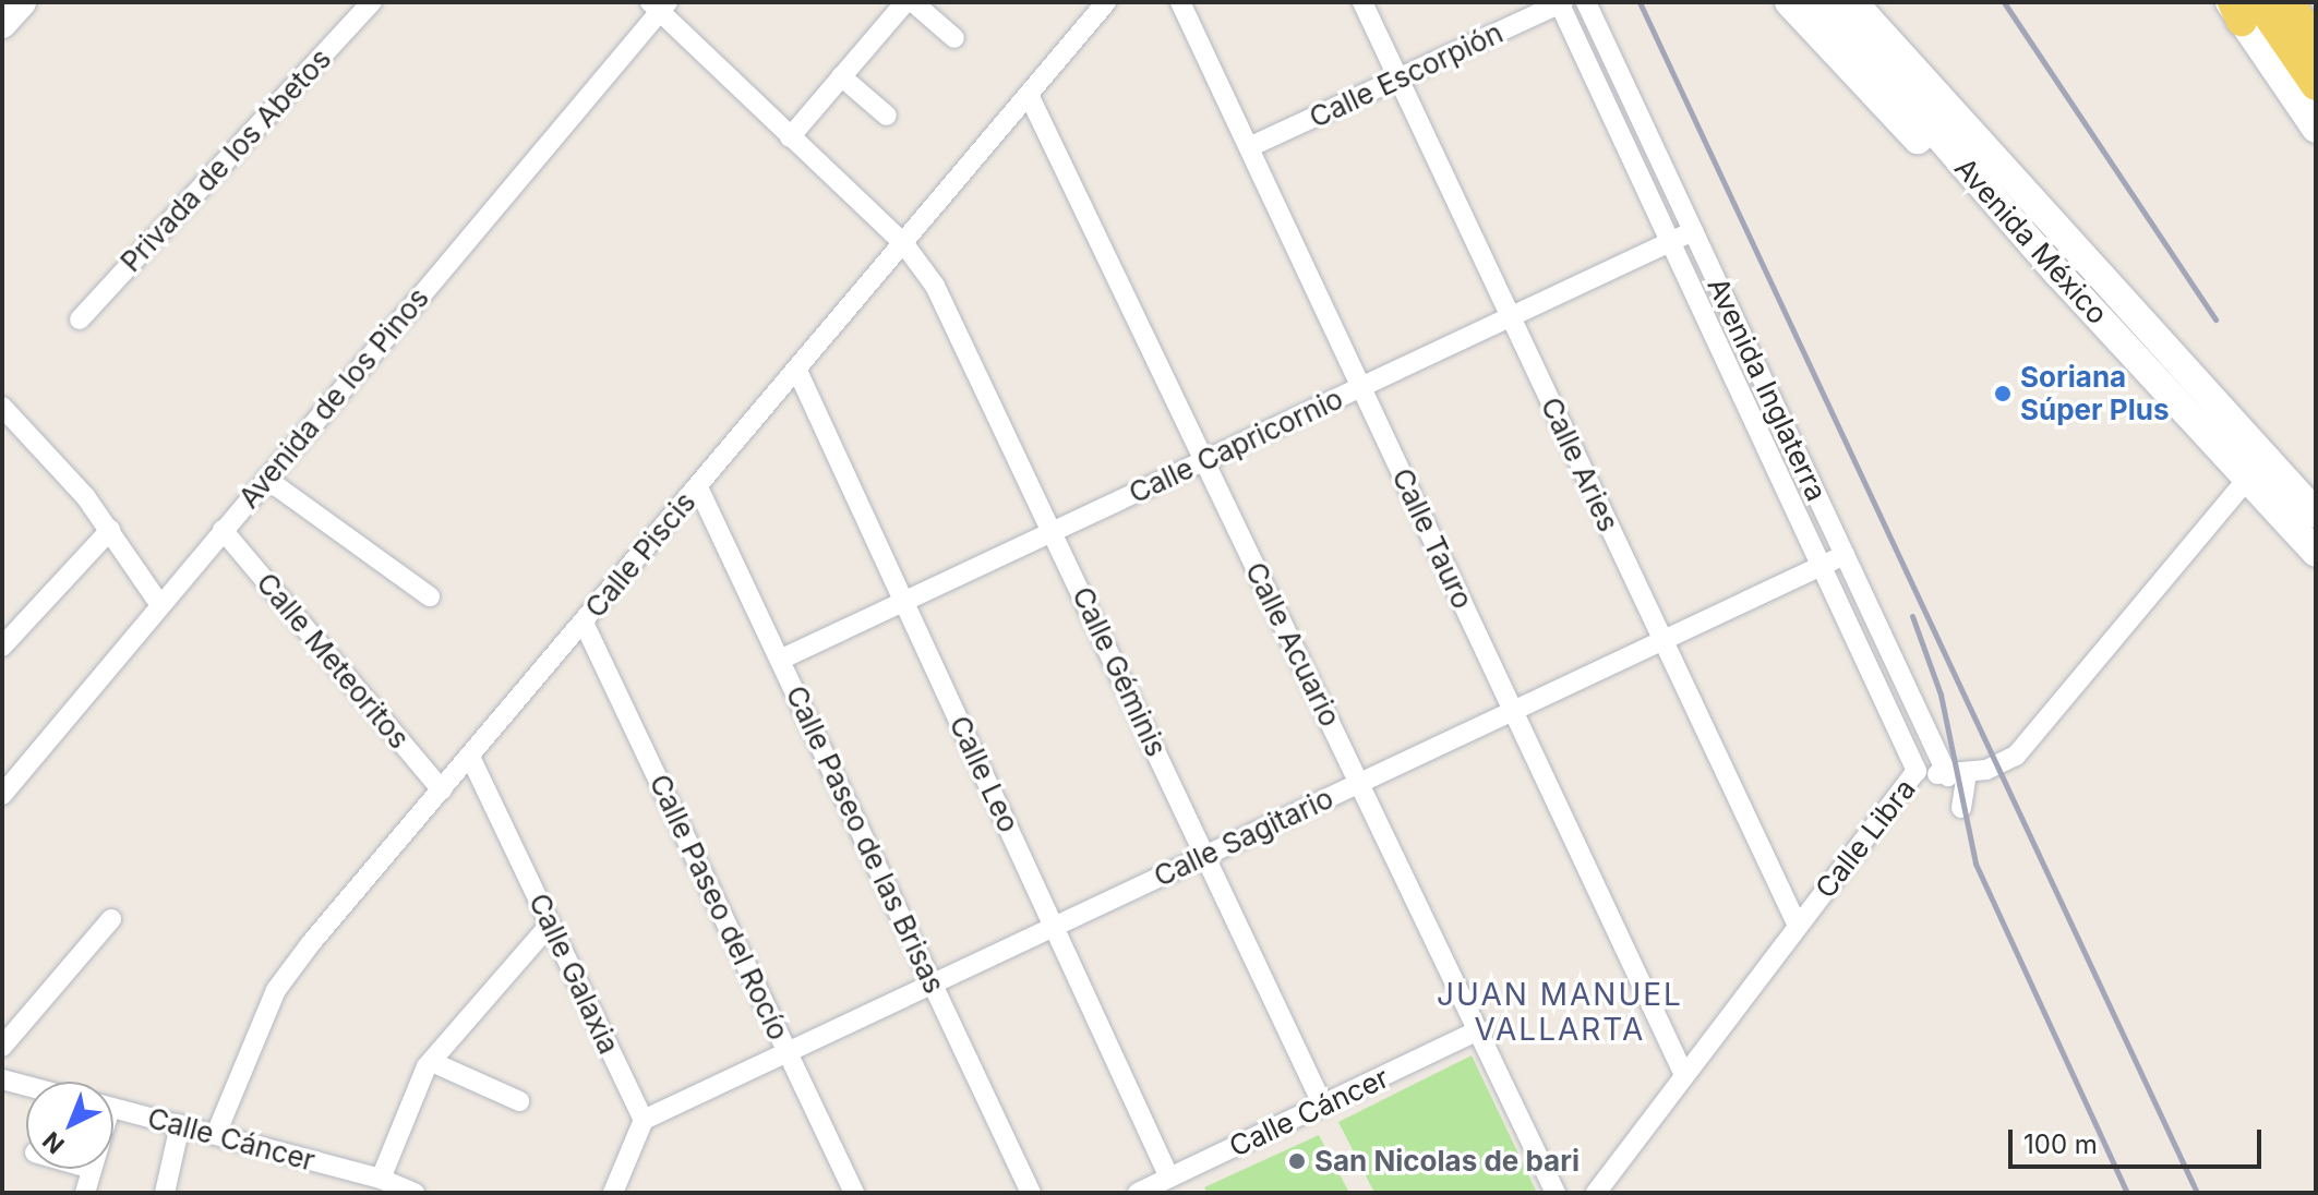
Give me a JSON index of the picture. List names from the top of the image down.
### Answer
{
  "streets": {
    "main road": ["Avenida México"],
    "street": [
      "Calle Escorpión",
      "Privada de los Abetos",
      "Avenida Inglaterra",
      "Avenida de los Pinos",
      "Calle Capricornio",
      "Calle Aries",
      "Calle Tauro",
      "Calle Piscis",
      "Calle Acuario",
      "Calle Meteoritos",
      "Calle Géminis",
      "Calle Leo",
      "Calle Sagitario",
      "Calle Libra",
      "Calle Paseo de las Brisas",
      "Calle Paseo del Rocío",
      "Calle Galaxia",
      "Calle Cáncer"
    ]
  },
  "crossings": [
    ["Calle Escorpión", "Avenida Inglaterra"],
    ["Calle Escorpión", "Calle Aries"],
    ["Calle Escorpión", "Calle Tauro"],
    ["Avenida Inglaterra", "Calle Capricornio"],
    ["Avenida Inglaterra", "Calle Sagitario"],
    ["Avenida Inglaterra", "Calle Libra"],
    ["Avenida de los Pinos", "Calle Meteoritos"],
    ["Avenida de los Pinos", "Calle Géminis"],
    ["Calle Capricornio", "Calle Aries"],
    ["Calle Capricornio", "Calle Tauro"],
    ["Calle Capricornio", "Calle Acuario"],
    ["Calle Capricornio", "Calle Géminis"],
    ["Calle Capricornio", "Calle Leo"],
    ["Calle Capricornio", "Calle Paseo de las Brisas"],
    ["Calle Aries", "Calle Sagitario"],
    ["Calle Aries", "Calle Libra"],
    ["Calle Tauro", "Calle Sagitario"],
    ["Calle Tauro", "Calle Libra"],
    ["Calle Piscis", "Calle Acuario"],
    ["Calle Piscis", "Calle Meteoritos"],
    ["Calle Piscis", "Calle Géminis"],
    ["Calle Piscis", "Calle Leo"],
    ["Calle Piscis", "Calle Paseo de las Brisas"],
    ["Calle Piscis", "Calle Paseo del Rocío"],
    ["Calle Piscis", "Calle Galaxia"],
    ["Calle Piscis", "Calle Cáncer"],
    ["Calle Acuario", "Calle Sagitario"],
    ["Calle Acuario", "Calle Cáncer"],
    ["Calle Géminis", "Calle Sagitario"],
    ["Calle Géminis", "Calle Cáncer"],
    ["Calle Leo", "Calle Sagitario"],
    ["Calle Leo", "Calle Cáncer"],
    ["Calle Sagitario", "Calle Paseo de las Brisas"],
    ["Calle Sagitario", "Calle Paseo del Rocío"],
    ["Calle Sagitario", "Calle Galaxia"]
  ],
  "districts": ["JUAN MANUEL VALLARTA"],
  "places": ["Soriana Súper Plus", "San Nicolas de bari"],
  "scale_bar": "100 m",
  "north": "bottom left"
}
